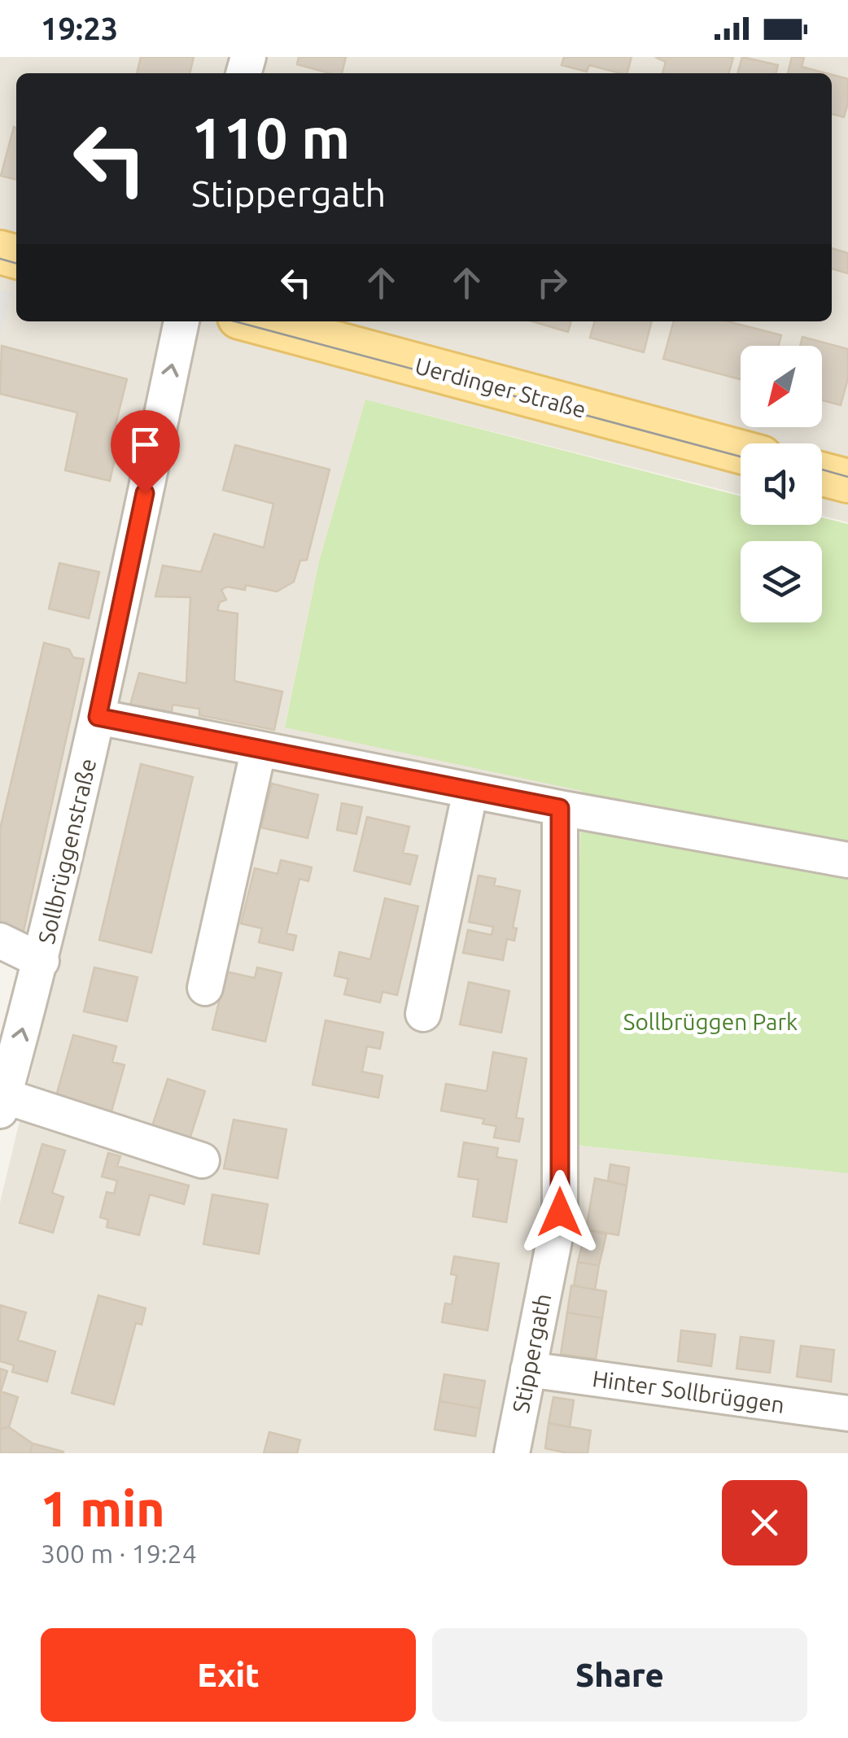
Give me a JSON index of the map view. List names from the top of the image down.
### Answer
{
  "streets": {
    "main road": ["Uerdinger Straße"],
    "street": ["Sollbrüggenstraße", "Stippergath", "Hinter Sollbrüggen"]
  },
  "crossings": [
    ["Stippergath", "Hinter Sollbrüggen"]
  ],
  "one_way": ["Sollbrüggenstraße"],
  "parks": ["Sollbrüggen Park"],
  "north": "bottom left",
  "page": {
    "status": "19:23",
    "turn": ["110 m", "Stippergath"],
    "heading": ["1 min", "300 m · 19:24"],
    "buttons": ["Exit", "Share"]
  }
}
